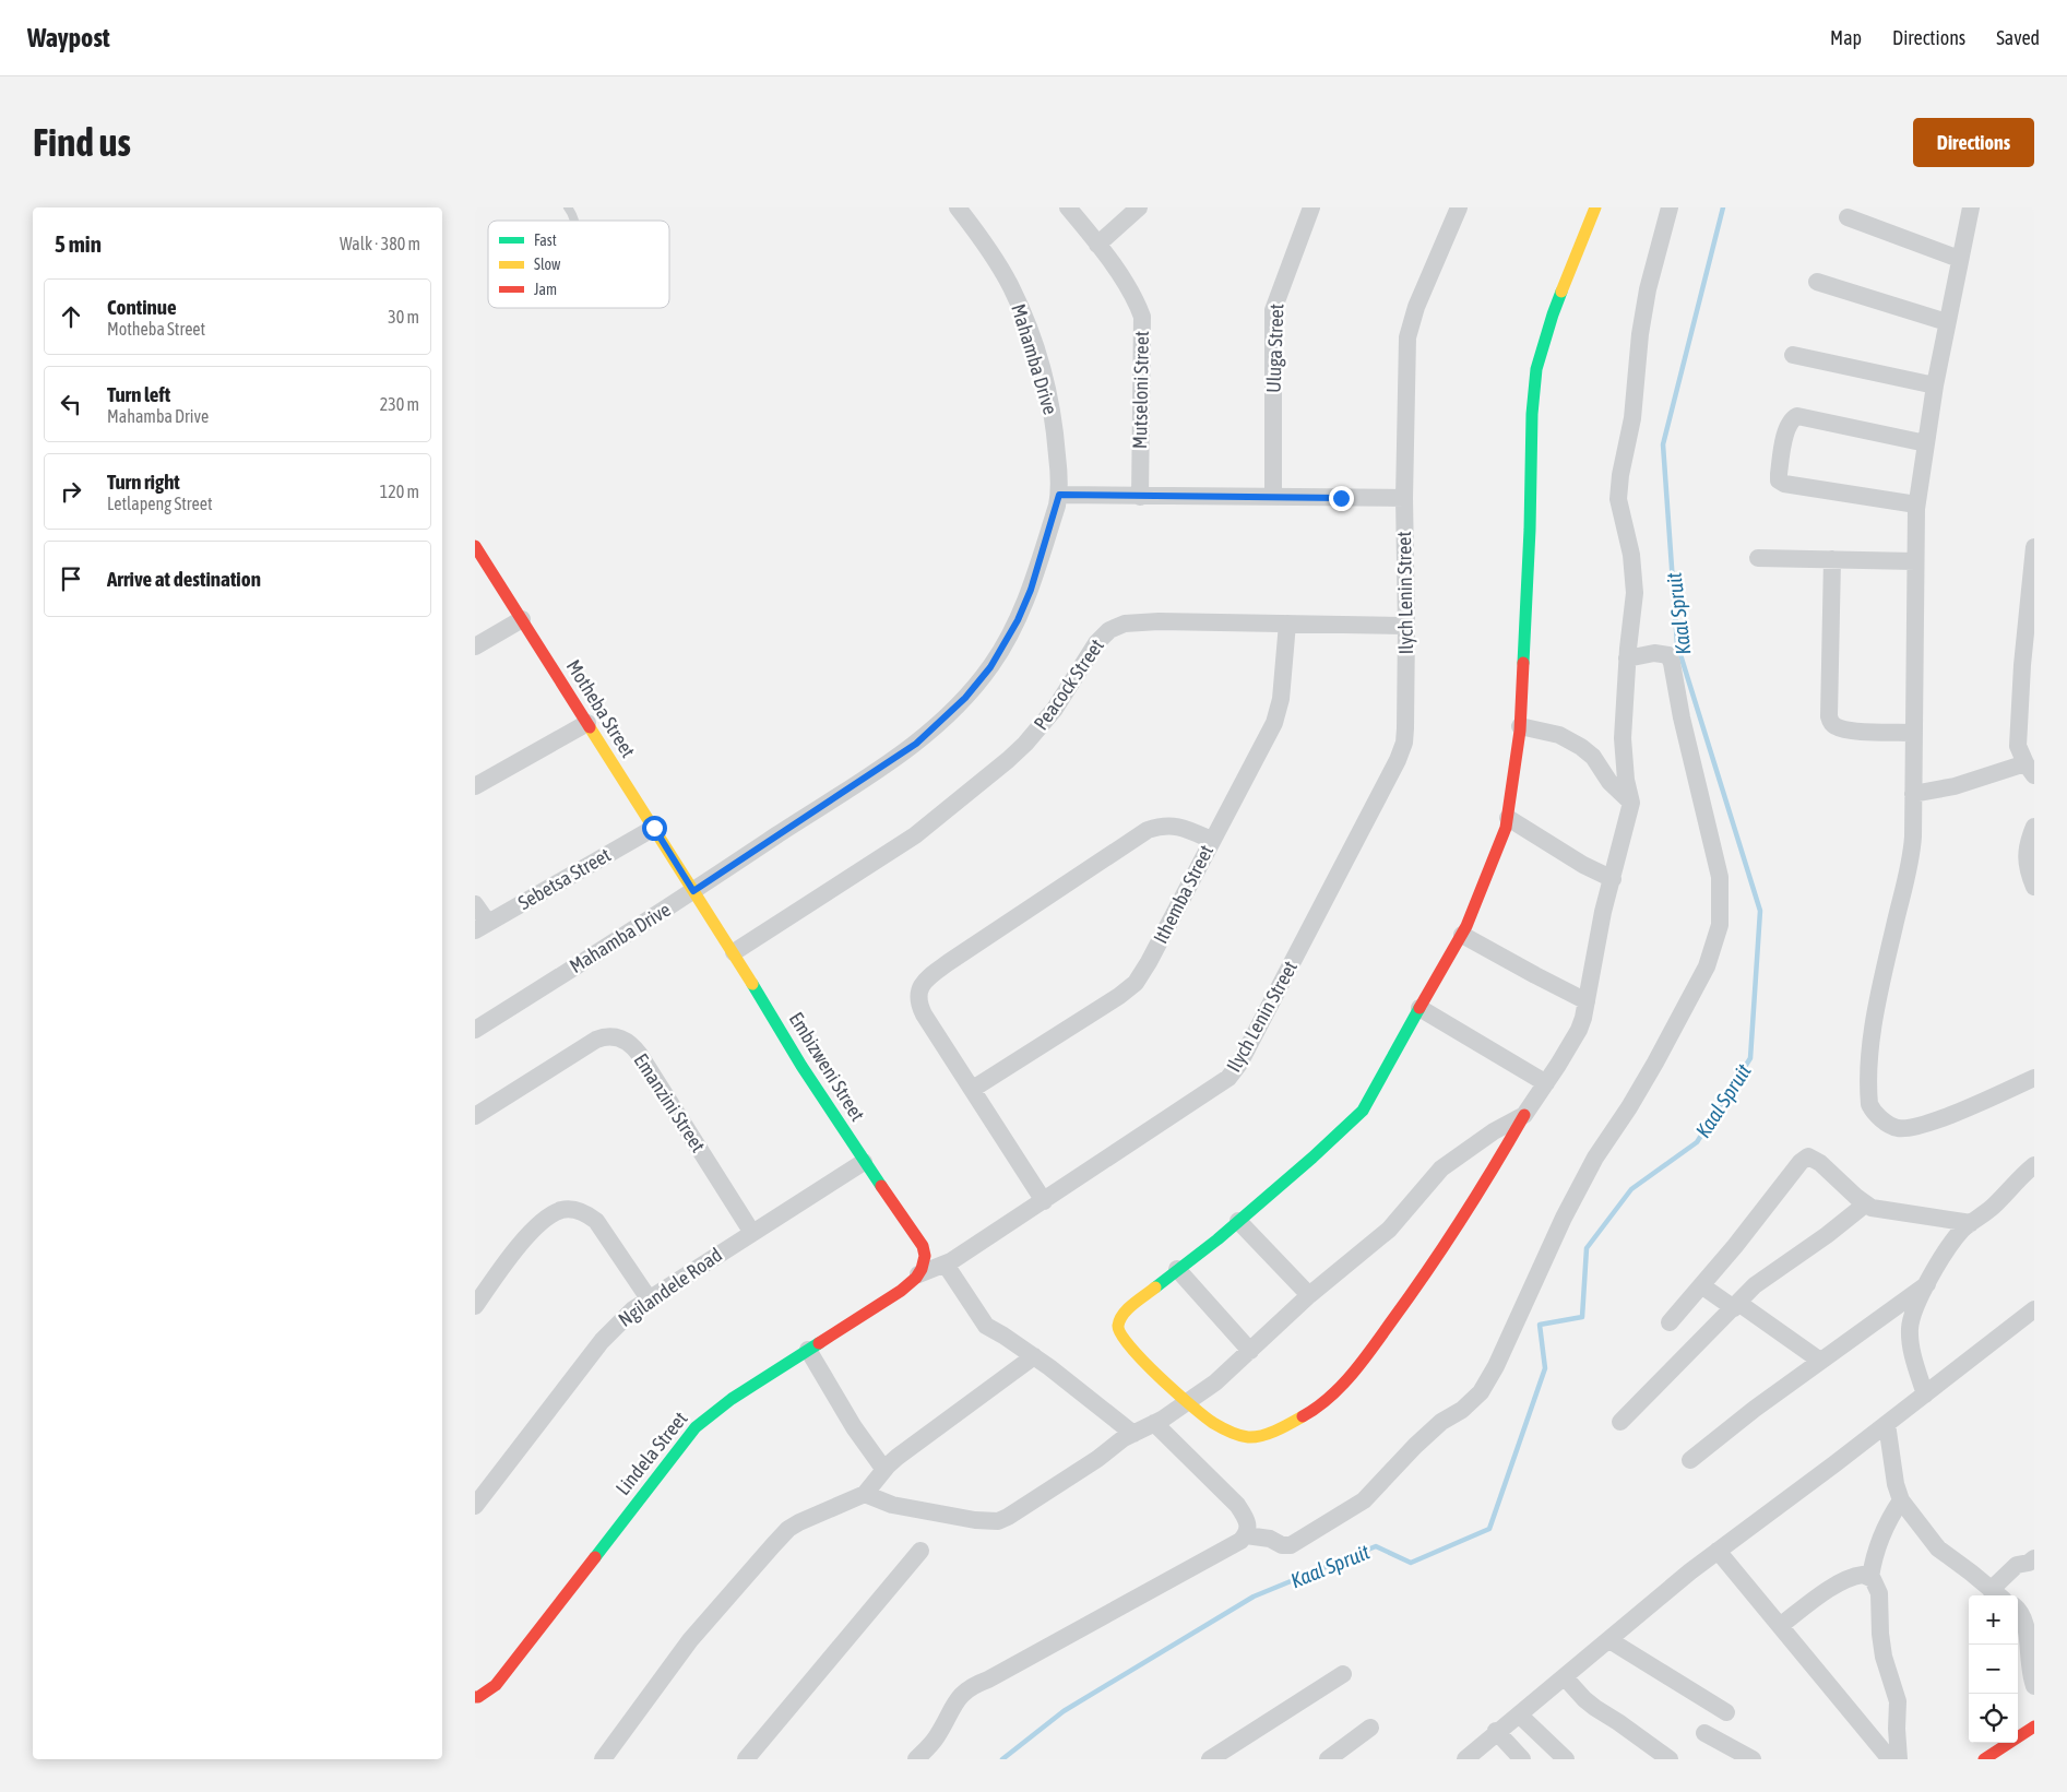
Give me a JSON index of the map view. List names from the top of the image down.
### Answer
{
  "streets": {
    "street": [
      "Uluga Street",
      "Mahamba Drive",
      "Mutseloni Street",
      "Ilych Lenin Street",
      "Peacock Street",
      "Motheba Street",
      "Sebetsa Street",
      "Ithemba Street",
      "Embizweni Street",
      "Emanzini Street",
      "Ngilandele Road",
      "Lindela Street"
    ]
  },
  "crossings": [
    ["Mahamba Drive", "Motheba Street"],
    ["Mahamba Drive", "Embizweni Street"],
    ["Ilych Lenin Street", "Peacock Street"],
    ["Ilych Lenin Street", "Embizweni Street"],
    ["Ilych Lenin Street", "Lindela Street"],
    ["Peacock Street", "Ithemba Street"],
    ["Peacock Street", "Embizweni Street"],
    ["Motheba Street", "Sebetsa Street"],
    ["Motheba Street", "Embizweni Street"],
    ["Embizweni Street", "Ngilandele Road"],
    ["Embizweni Street", "Lindela Street"],
    ["Emanzini Street", "Ngilandele Road"]
  ],
  "water": ["Kaal Spruit"],
  "legend": ["Fast", "Slow", "Jam"],
  "page": {
    "header": "Waypost",
    "nav": ["Map", "Directions", "Saved"],
    "buttons": "Directions",
    "title": "Find us",
    "heading": ["5 min", "Walk · 380 m"],
    "list": [
      ["Continue", "Motheba Street", "30 m"],
      ["Turn left", "Mahamba Drive", "230 m"],
      ["Turn right", "Letlapeng Street", "120 m"],
      "Arrive at destination"
    ],
    "map_buttons": ["+", "−"]
  }
}
